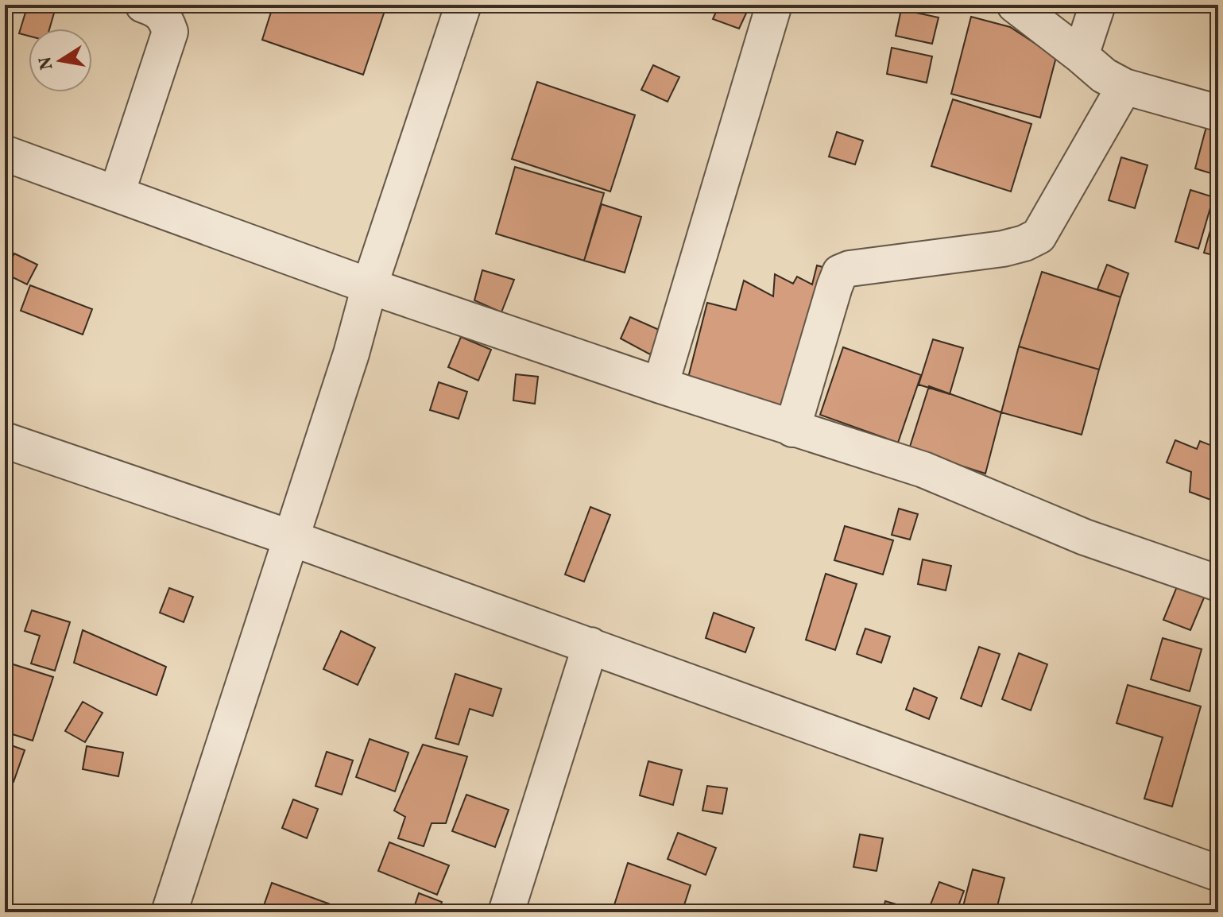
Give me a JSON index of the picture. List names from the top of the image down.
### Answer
{
  "north": "left"
}
